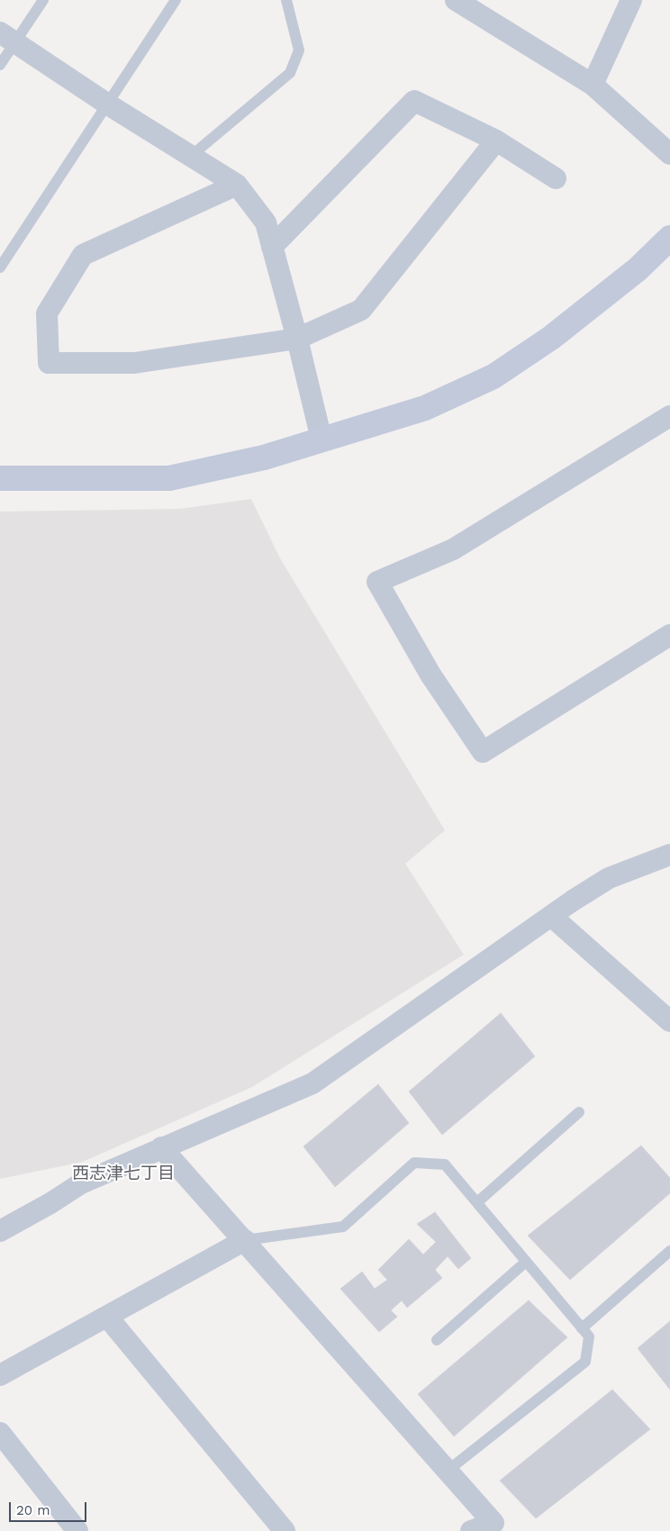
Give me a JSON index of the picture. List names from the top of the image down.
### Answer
{
  "districts": ["西志津七丁目"],
  "scale_bar": "20 m"
}
